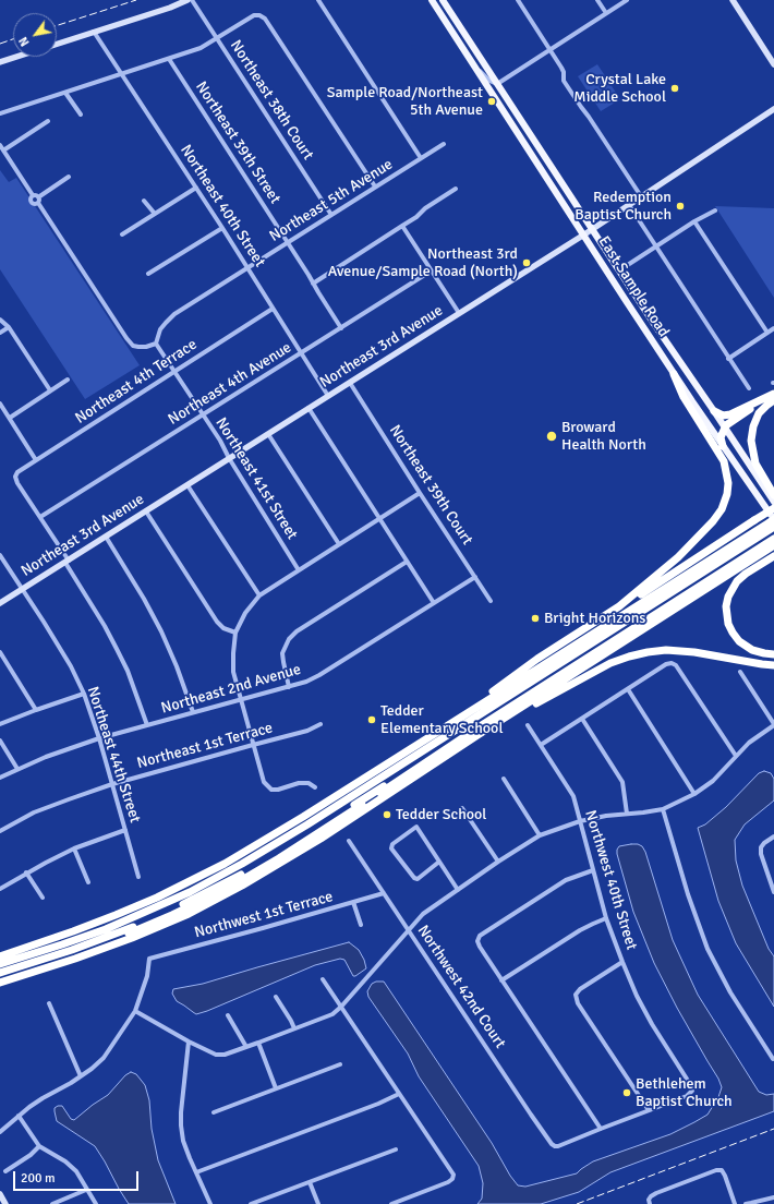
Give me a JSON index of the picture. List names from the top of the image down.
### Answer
{
  "streets": {
    "main road": ["East Sample Road"],
    "street": [
      "Northeast 38th Court",
      "Northeast 39th Street",
      "Northeast 5th Avenue",
      "Northeast 40th Street",
      "Northeast 3rd Avenue",
      "Northeast 4th Terrace",
      "Northeast 4th Avenue",
      "Northeast 41st Street",
      "Northeast 39th Court",
      "Northeast 2nd Avenue",
      "Northeast 1st Terrace",
      "Northeast 44th Street",
      "Northwest 40th Street",
      "Northwest 1st Terrace",
      "Northwest 42nd Court"
    ]
  },
  "crossings": [
    ["Northeast 38th Court", "Northeast 5th Avenue"],
    ["Northeast 39th Street", "Northeast 5th Avenue"],
    ["Northeast 39th Street", "Northeast 4th Avenue"],
    ["Northeast 5th Avenue", "Northeast 40th Street"],
    ["Northeast 5th Avenue", "Northeast 41st Street"],
    ["Northeast 40th Street", "Northeast 3rd Avenue"],
    ["Northeast 40th Street", "Northeast 4th Terrace"],
    ["Northeast 40th Street", "Northeast 4th Avenue"],
    ["East Sample Road", "Northeast 3rd Avenue"],
    ["Northeast 3rd Avenue", "Northeast 41st Street"],
    ["Northeast 3rd Avenue", "Northeast 39th Court"],
    ["Northeast 3rd Avenue", "Northeast 44th Street"],
    ["Northeast 4th Terrace", "Northeast 4th Avenue"],
    ["Northeast 4th Terrace", "Northeast 41st Street"],
    ["Northeast 4th Avenue", "Northeast 41st Street"],
    ["Northeast 39th Court", "Northeast 2nd Avenue"],
    ["Northeast 2nd Avenue", "Northeast 44th Street"],
    ["Northeast 1st Terrace", "Northeast 44th Street"],
    ["Northwest 1st Terrace", "Northwest 42nd Court"]
  ],
  "places": [
    "Crystal Lake Middle School",
    "Sample Road/Northeast 5th Avenue",
    "Redemption Baptist Church",
    "Northeast 3rd Avenue/Sample Road (North)",
    "Broward Health North",
    "Bright Horizons",
    "Tedder Elementary School",
    "Tedder School",
    "Bethlehem Baptist Church"
  ],
  "scale_bar": "200 m",
  "north": "bottom left"
}
